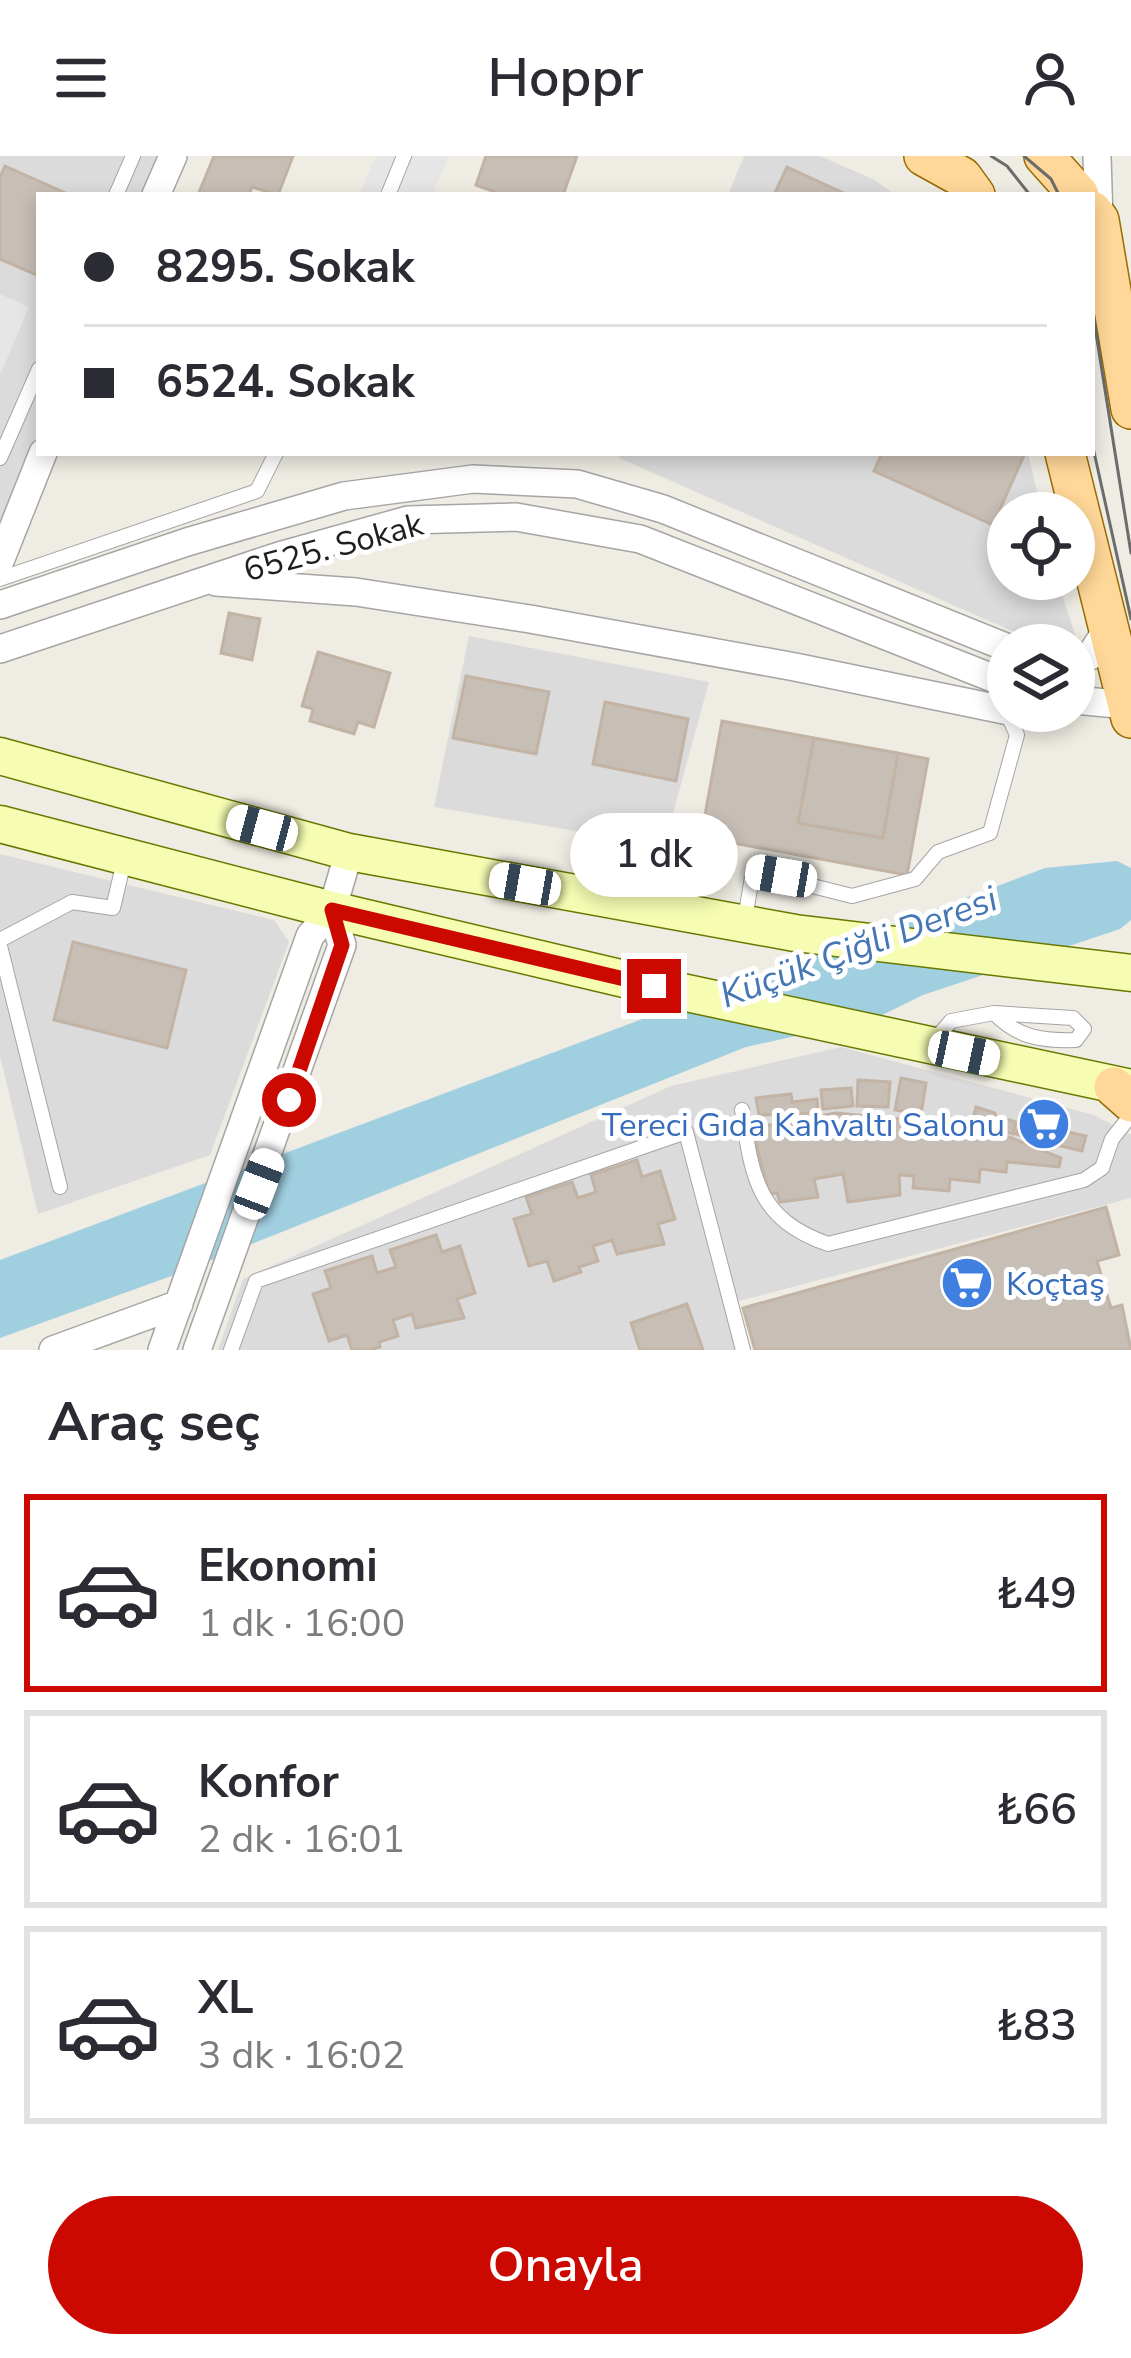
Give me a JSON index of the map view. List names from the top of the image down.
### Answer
{
  "streets": {
    "street": ["6525. Sokak"]
  },
  "water": ["Küçük Çiğli Deresi"],
  "places": {
    "supermarket": ["Tereci Gıda Kahvaltı Salonu", "Koçtaş"]
  },
  "page": {
    "header": "Hoppr",
    "banner": ["8295. Sokak", "6524. Sokak"],
    "bubble": "1 dk",
    "heading": "Araç seç",
    "list": [
      {
        "name": "Ekonomi",
        "note": "1 dk · 16:00",
        "value": "₺49"
      },
      {
        "name": "Konfor",
        "note": "2 dk · 16:01",
        "value": "₺66"
      },
      {
        "name": "XL",
        "note": "3 dk · 16:02",
        "value": "₺83"
      }
    ],
    "buttons": "Onayla"
  }
}
